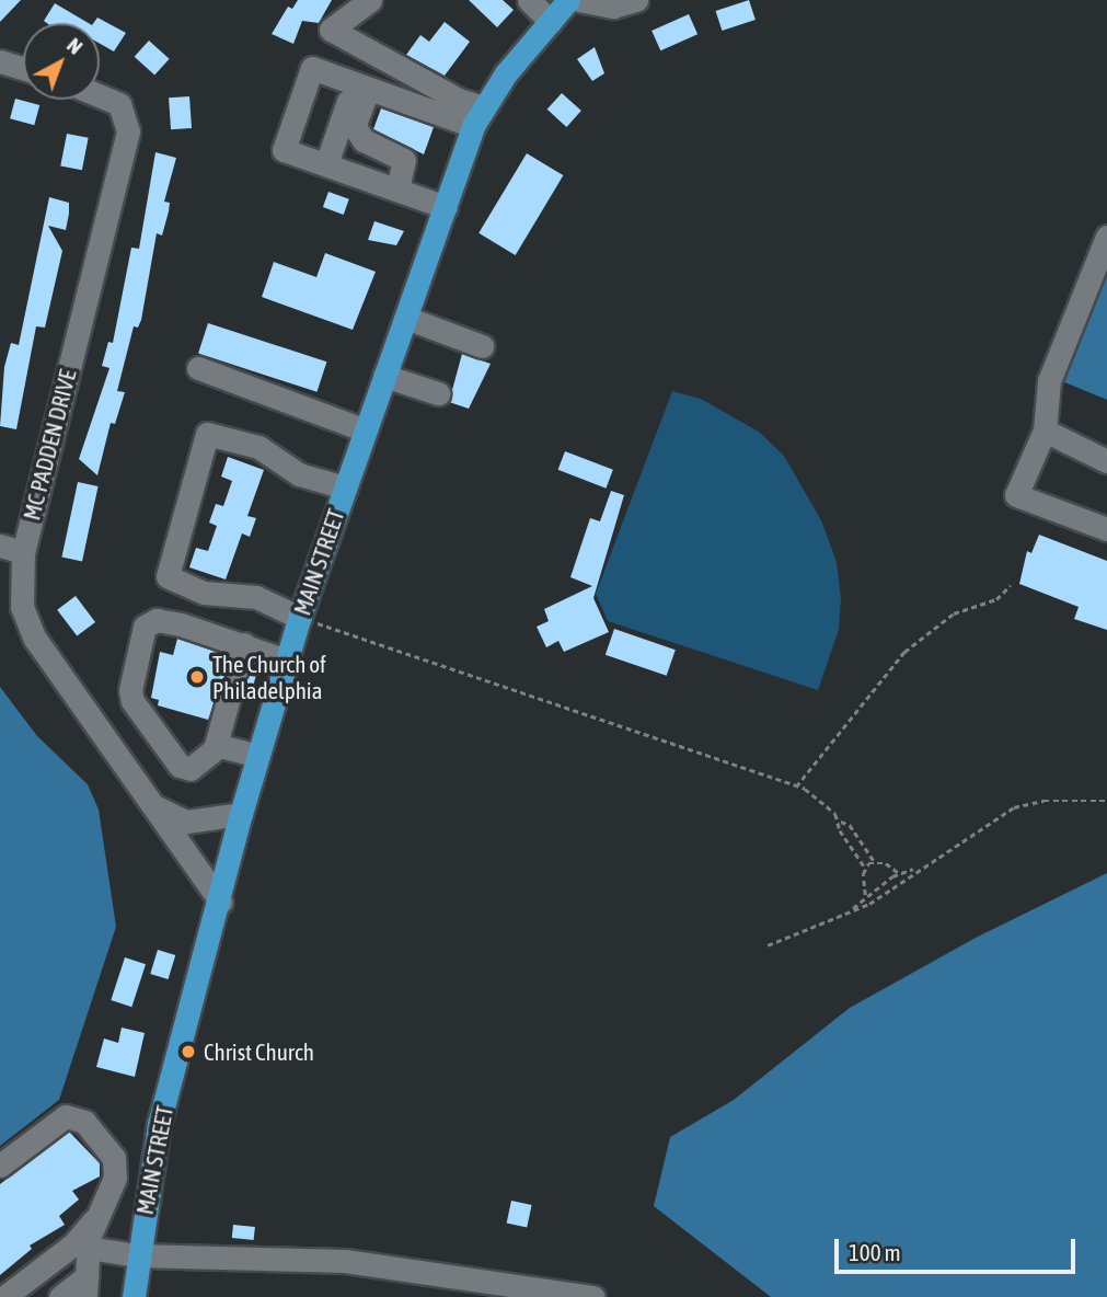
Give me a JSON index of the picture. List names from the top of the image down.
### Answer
{
  "streets": {
    "main road": ["MAIN STREET"],
    "street": ["MC PADDEN DRIVE"]
  },
  "crossings": [
    ["MC PADDEN DRIVE", "MAIN STREET"]
  ],
  "places": ["The Church of Philadelphia", "Christ Church"],
  "scale_bar": "100 m",
  "north": "top right"
}
